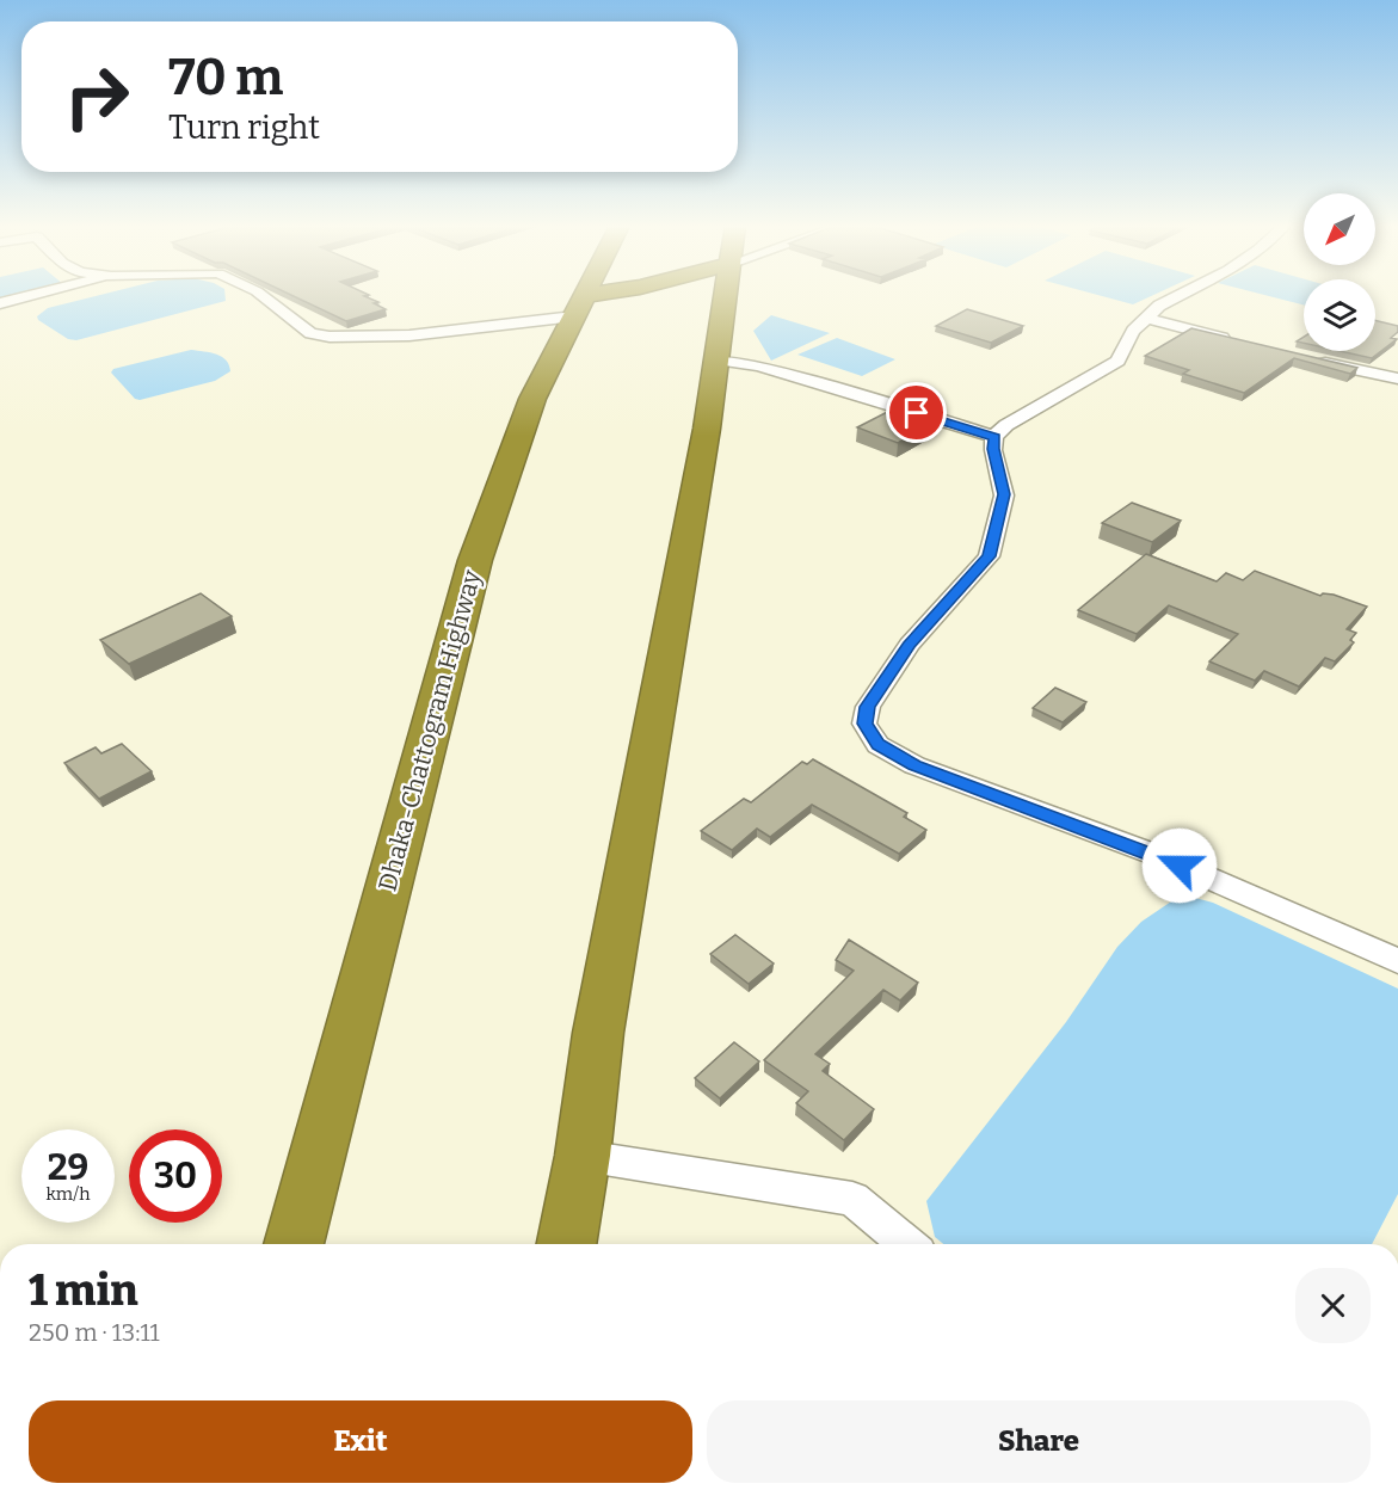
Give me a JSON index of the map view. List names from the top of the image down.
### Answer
{
  "streets": {
    "highway": ["Dhaka-Chattogram Highway"]
  },
  "north": "bottom left",
  "page": {
    "turn": ["70 m", "Turn right"],
    "speed": "29 km/h",
    "limit": "30",
    "heading": ["1 min", "250 m · 13:11"],
    "buttons": ["Exit", "Share"]
  }
}
